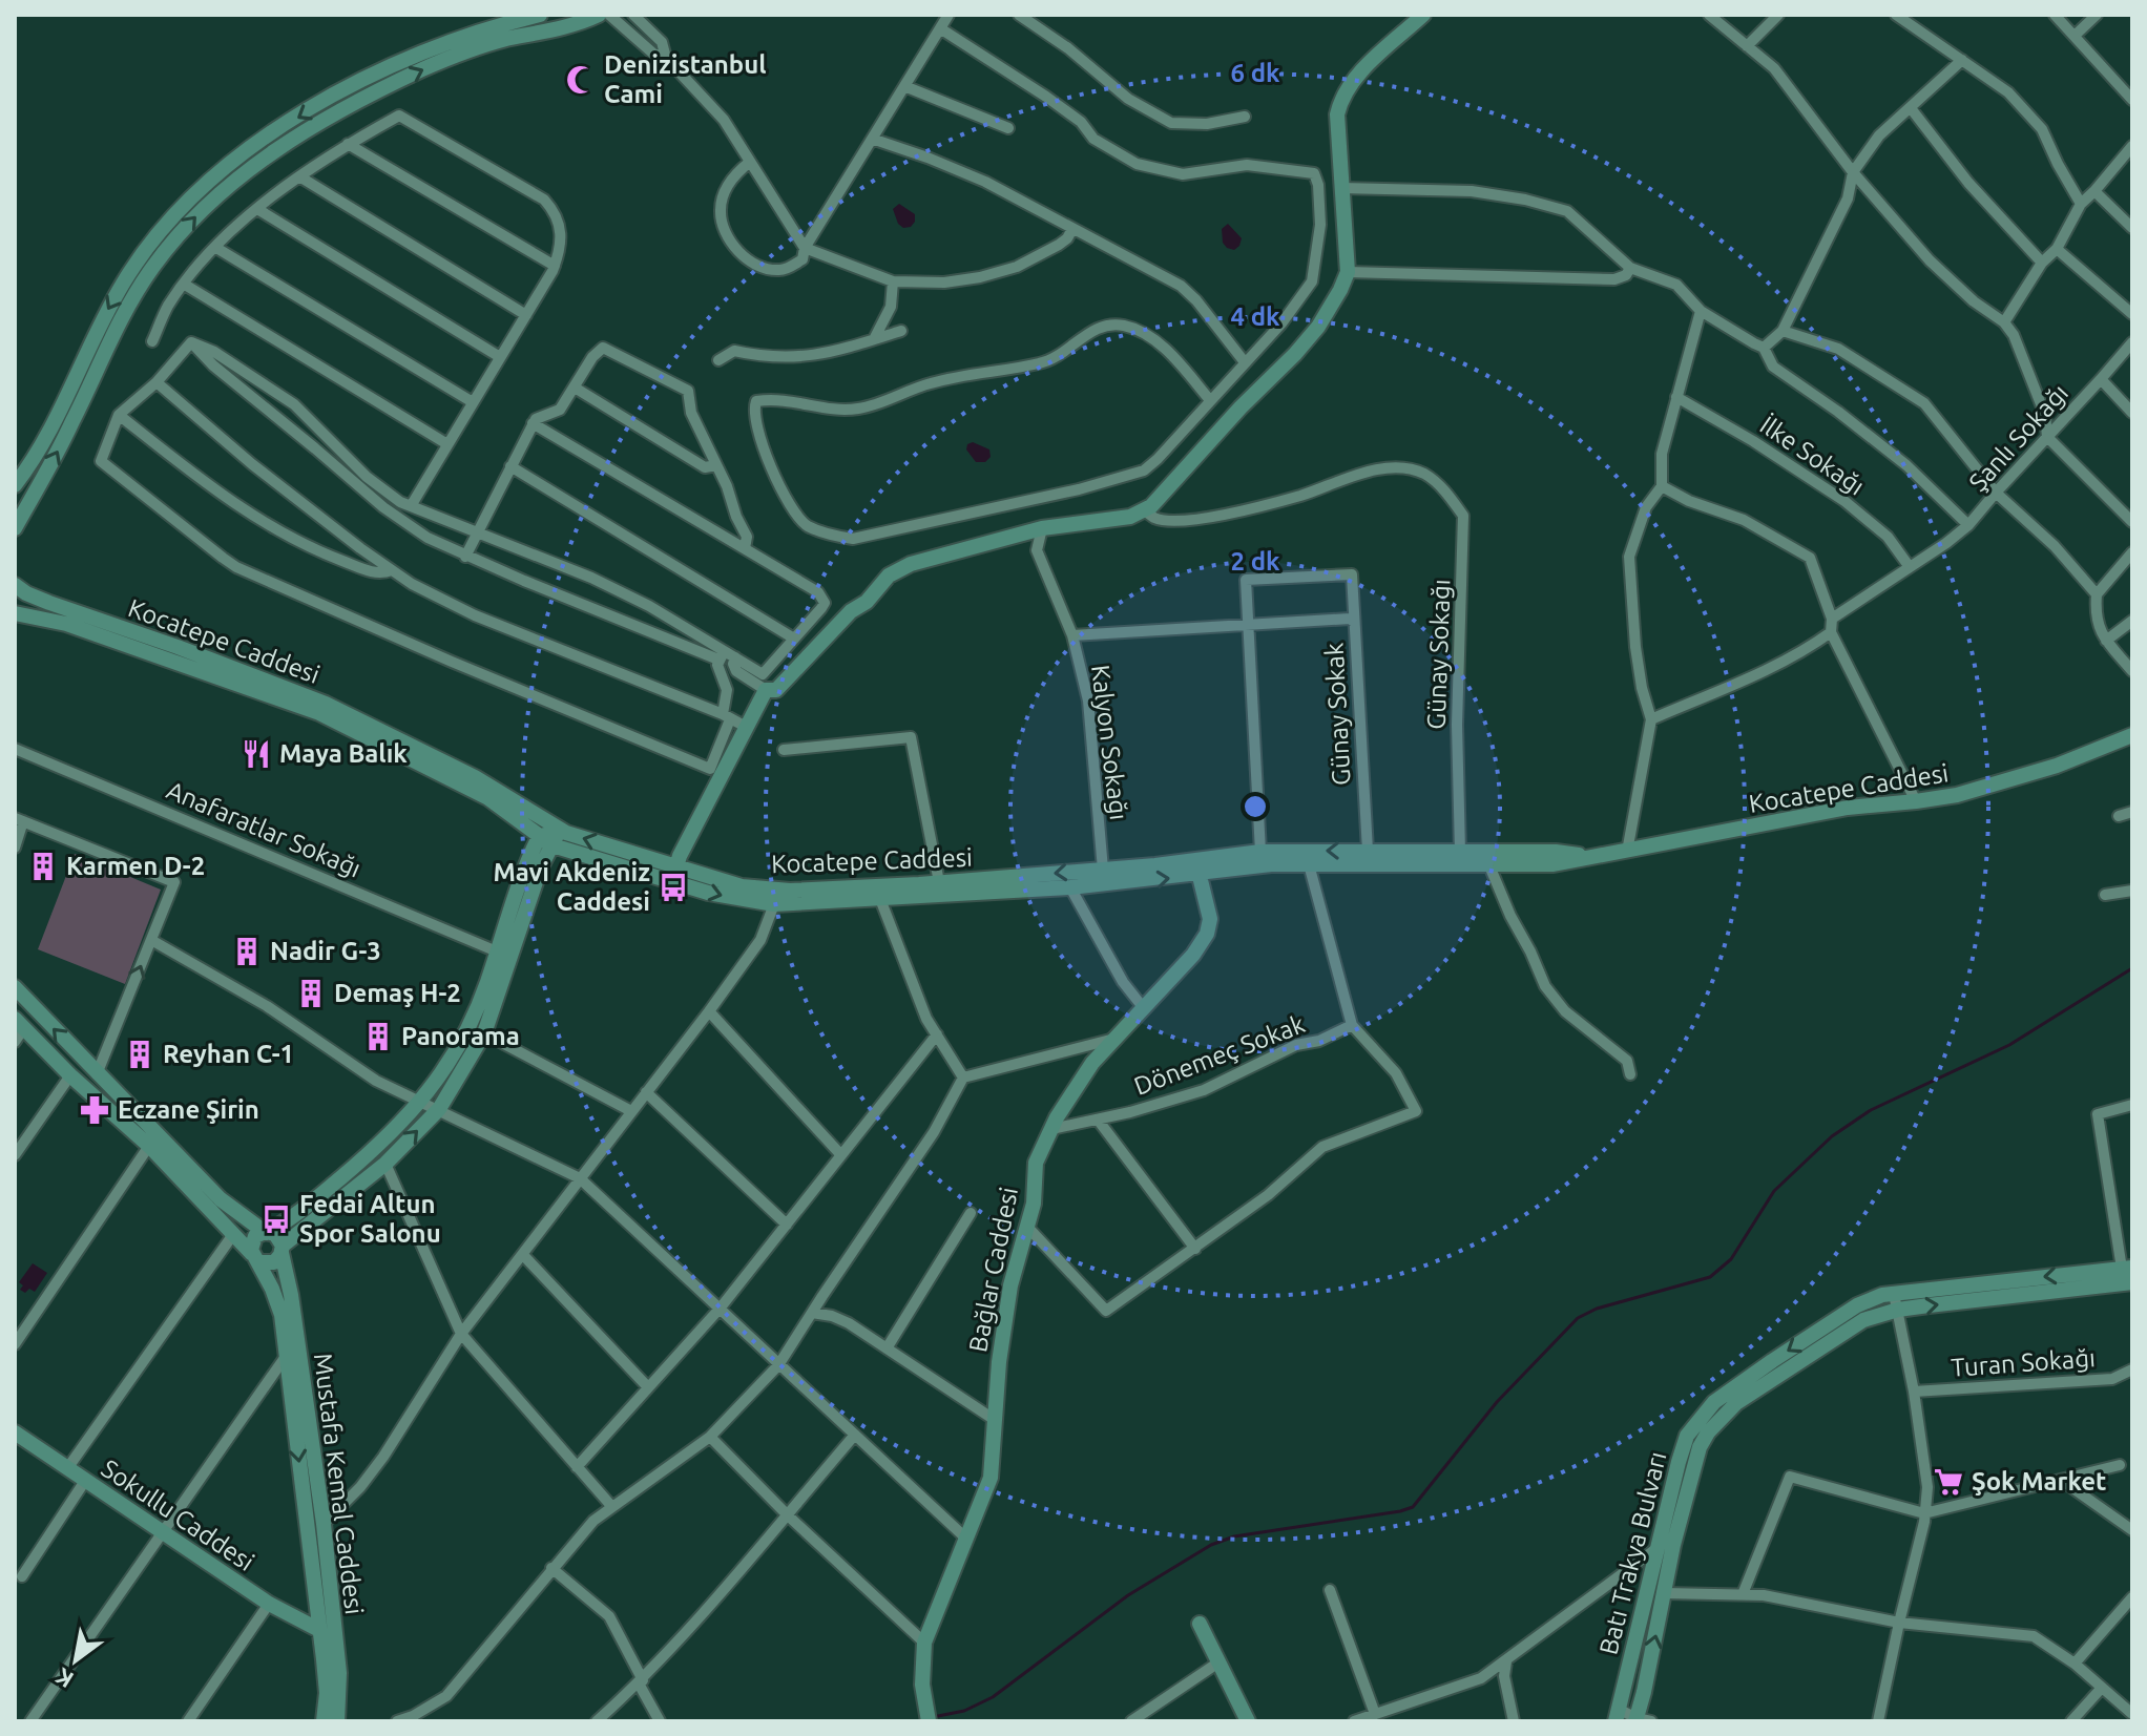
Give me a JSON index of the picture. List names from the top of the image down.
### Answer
{
  "streets": {
    "main road": [
      "Kocatepe Caddesi",
      "Bağlar Caddesi",
      "Mustafa Kemal Caddesi",
      "Sokullu Caddesi",
      "Batı Trakya Bulvarı"
    ],
    "street": [
      "Şanlı Sokağı",
      "İlke Sokağı",
      "Günay Sokağı",
      "Günay Sokak",
      "Kalyon Sokağı",
      "Anafaratlar Sokağı",
      "Dönemeç Sokak",
      "Turan Sokağı"
    ]
  },
  "crossings": [
    ["Şanlı Sokağı", "İlke Sokağı"],
    ["Kocatepe Caddesi", "Günay Sokağı"],
    ["Kocatepe Caddesi", "Günay Sokak"],
    ["Kocatepe Caddesi", "Kalyon Sokağı"],
    ["Kocatepe Caddesi", "Bağlar Caddesi"],
    ["Dönemeç Sokak", "Bağlar Caddesi"],
    ["Mustafa Kemal Caddesi", "Sokullu Caddesi"]
  ],
  "places": {
    "mosque": ["Denizistanbul Cami"],
    "restaurant": ["Maya Balık"],
    "building": [
      "Karmen D-2",
      "Nadir G-3",
      "Demaş H-2",
      "Panorama",
      "Reyhan C-1"
    ],
    "bus stop": ["Mavi Akdeniz Caddesi", "Fedai Altun Spor Salonu"],
    "pharmacy": ["Eczane Şirin"],
    "supermarket": ["Şok Market"]
  },
  "north": "bottom left",
  "rings": ["6 dk", "4 dk", "2 dk"]
}
